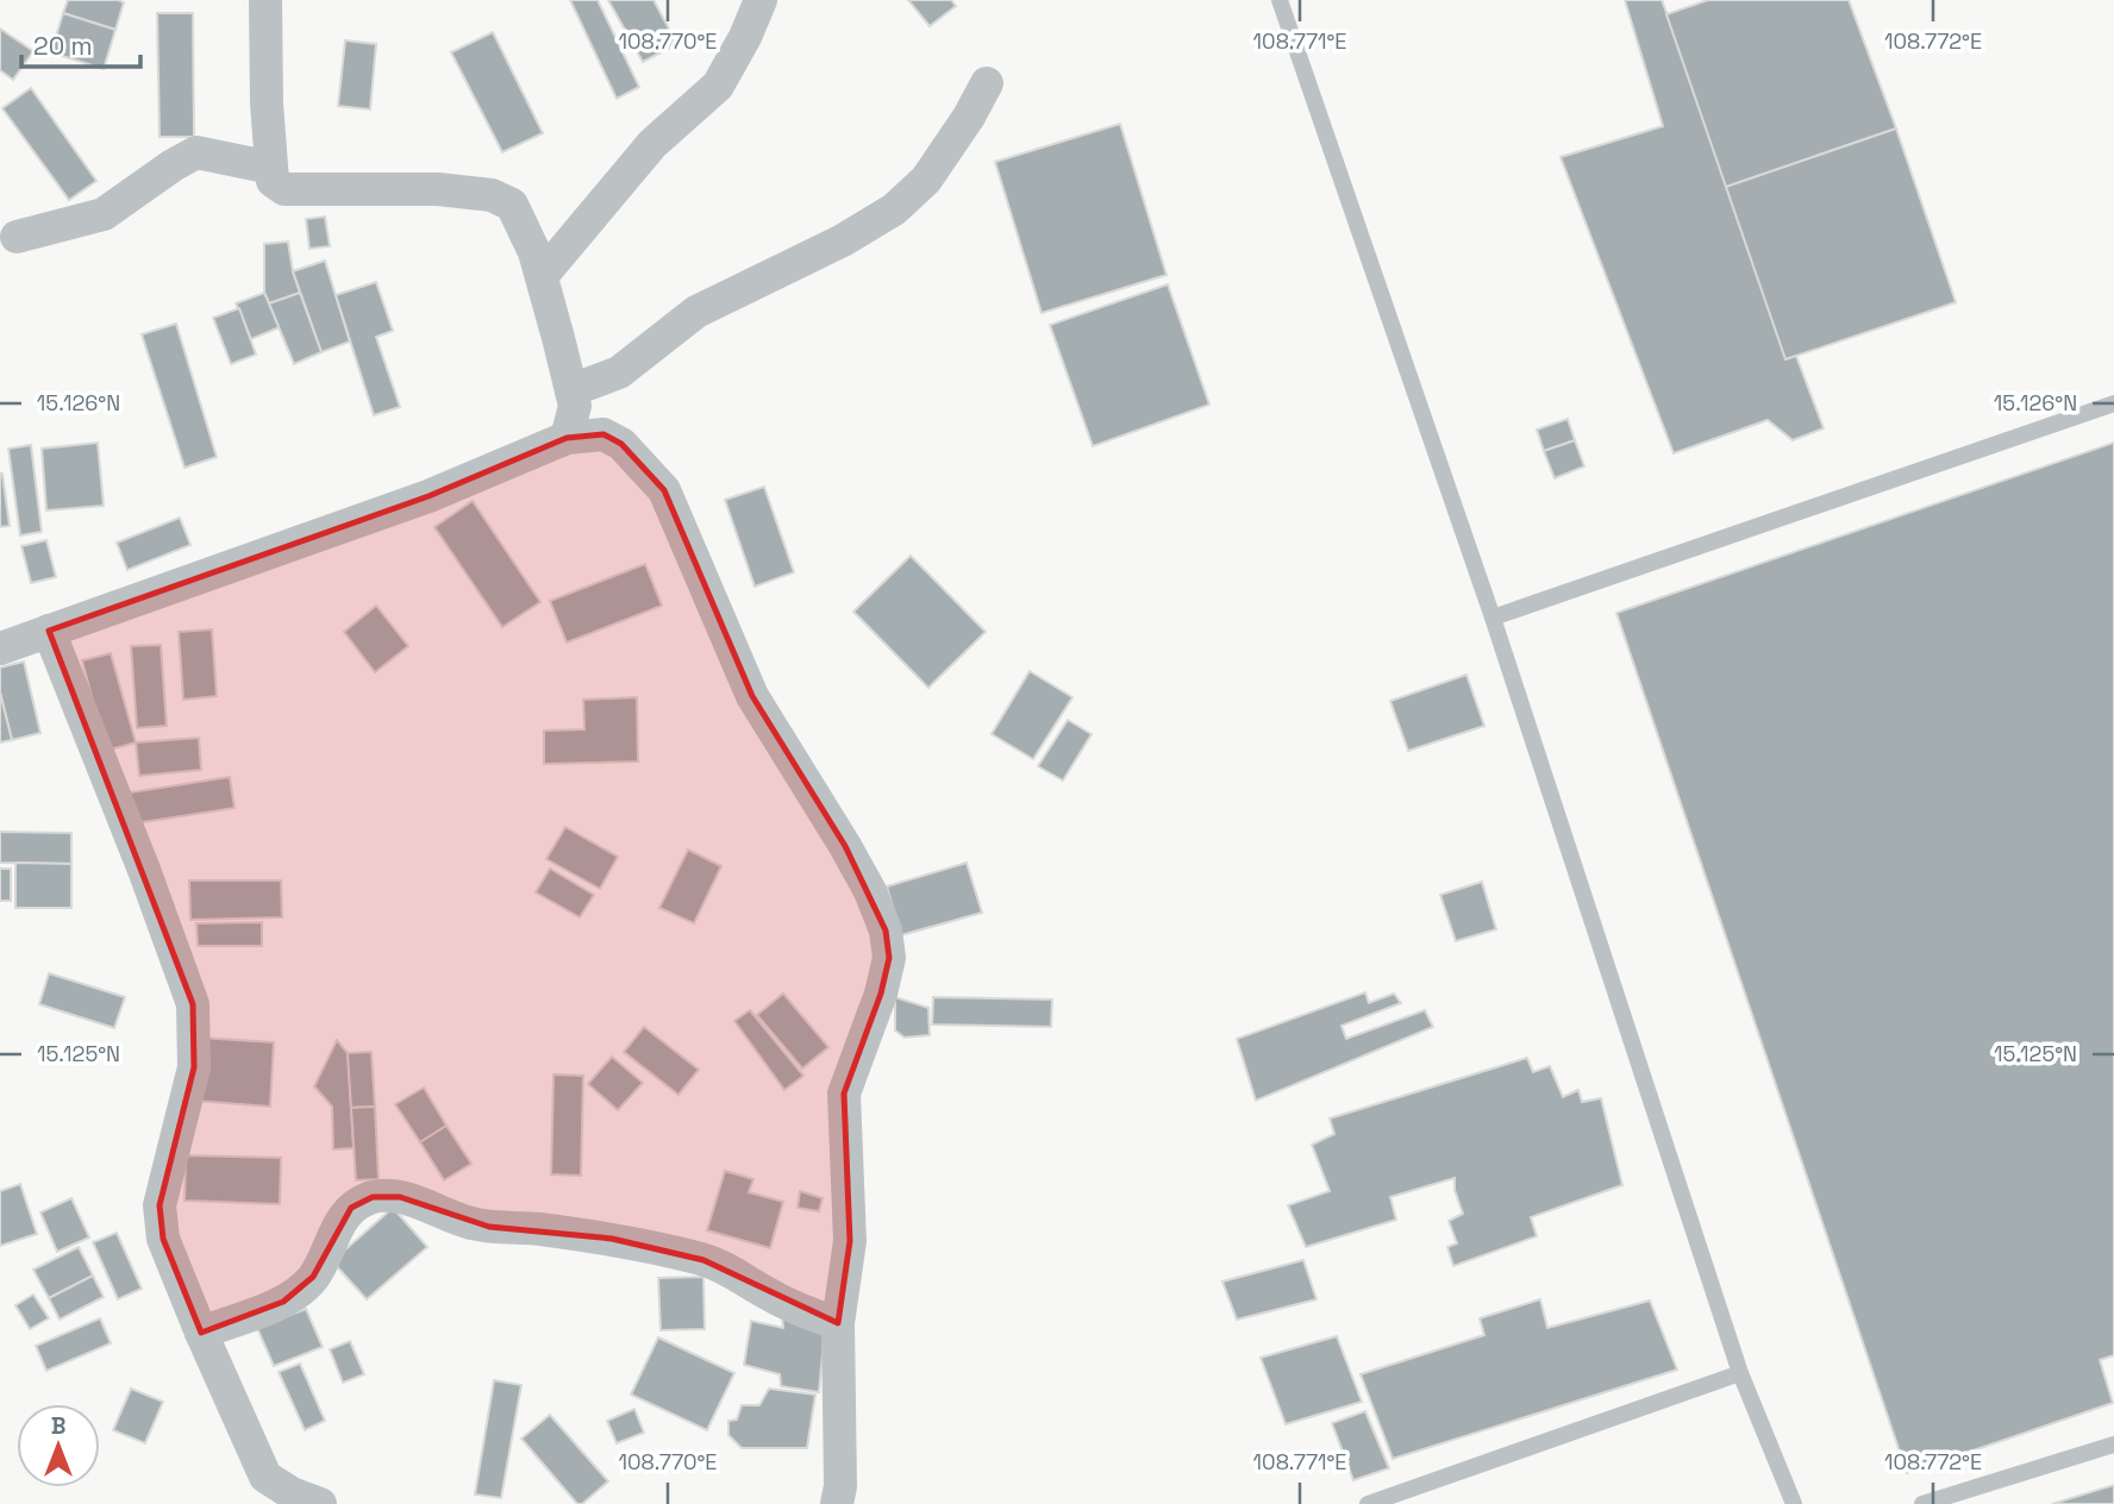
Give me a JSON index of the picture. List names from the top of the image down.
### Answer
{
  "scale_bar": "20 m",
  "north": "top",
  "coordinates": [
    "108.770°E",
    "108.771°E",
    "108.772°E",
    "15.126°N",
    "15.125°N"
  ]
}
